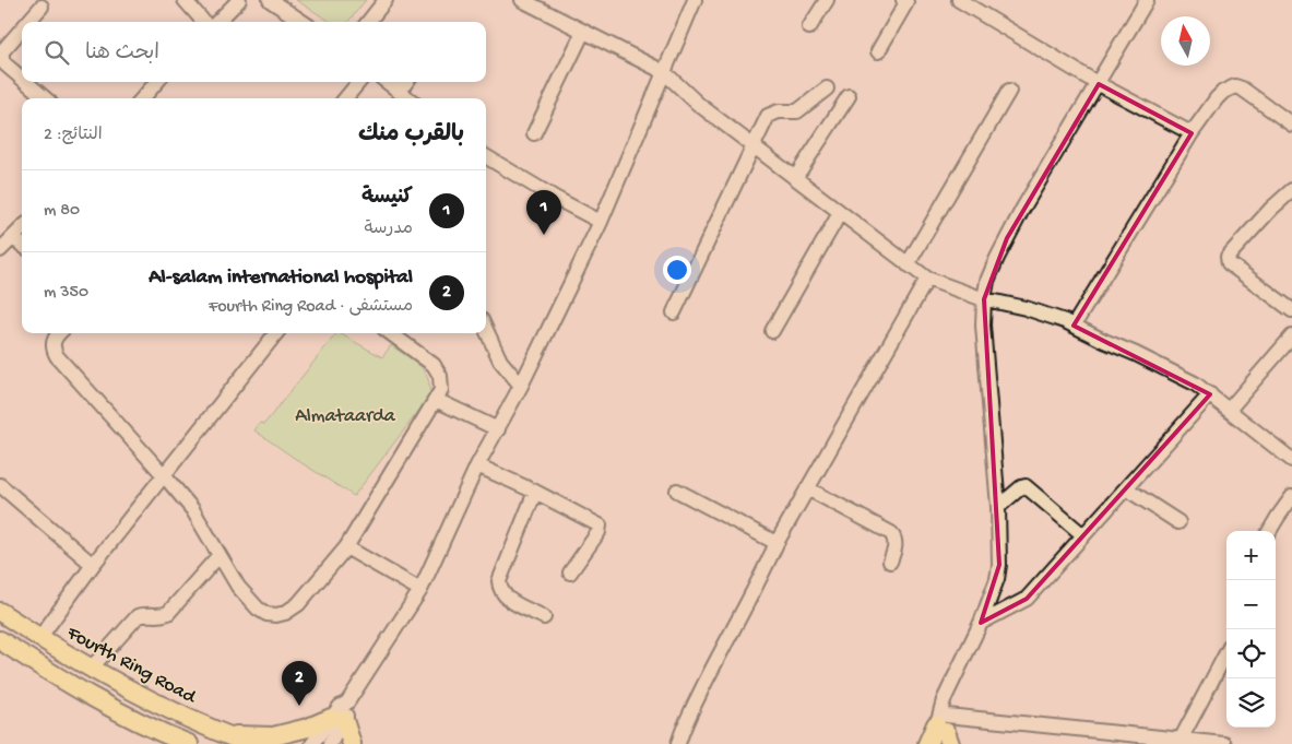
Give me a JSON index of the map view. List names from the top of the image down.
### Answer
{
  "streets": {
    "main road": ["Fourth Ring Road"]
  },
  "parks": ["Almataarda"],
  "north": "top",
  "page": {
    "search": "ابحث هنا",
    "heading": ["بالقرب منك", "النتائج: 2"],
    "list": [
      {
        "mark": "1",
        "name": "كنيسة",
        "note": "مدرسة",
        "value": "80 m"
      },
      {
        "mark": "2",
        "name": "Al-salam international hospital",
        "note": "مستشفى · Fourth Ring Road",
        "value": "350 m"
      }
    ],
    "pins": ["1", "2"],
    "map_buttons": ["+", "−"]
  }
}
